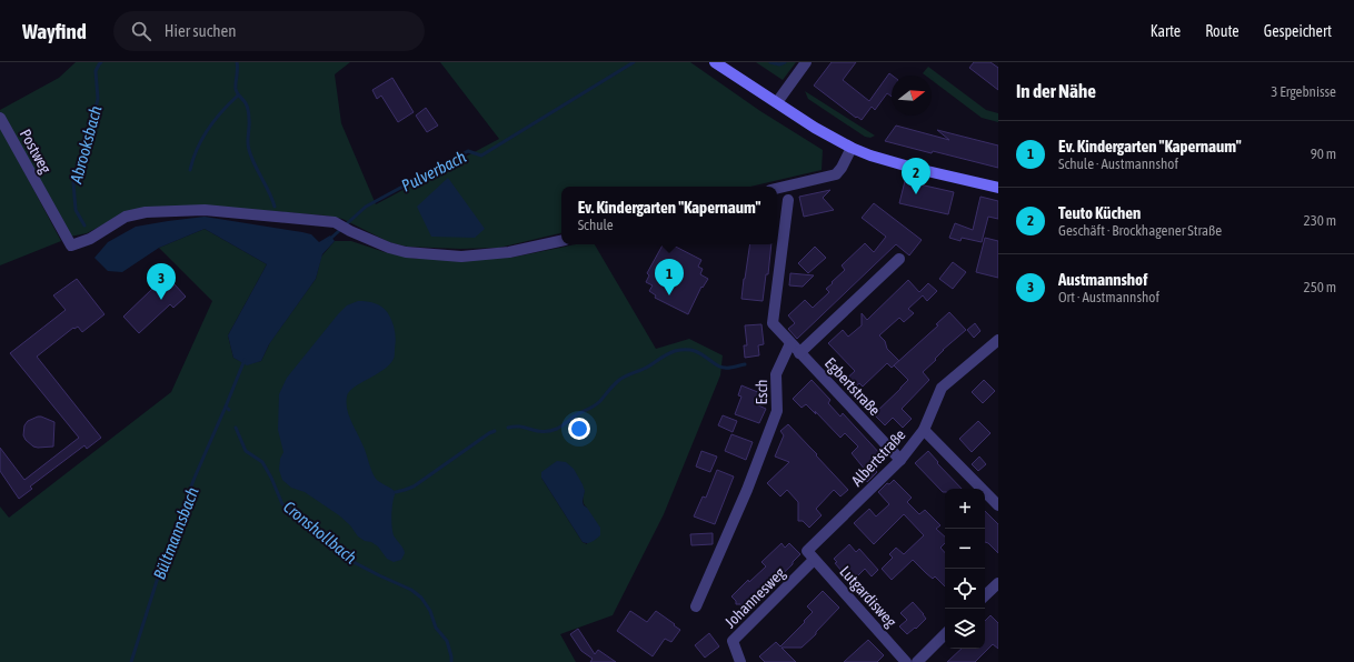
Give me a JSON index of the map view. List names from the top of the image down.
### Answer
{
  "streets": {
    "street": [
      "Postweg",
      "Egbertstraße",
      "Esch",
      "Albertstraße",
      "Lutgardisweg",
      "Johannesweg"
    ]
  },
  "crossings": [
    ["Egbertstraße", "Esch"],
    ["Egbertstraße", "Albertstraße"],
    ["Albertstraße", "Lutgardisweg"],
    ["Albertstraße", "Johannesweg"],
    ["Lutgardisweg", "Johannesweg"]
  ],
  "water": [
    "Abrooksbach",
    "Pulverbach",
    "Cronshollbach",
    "Bültmannsbach"
  ],
  "north": "right",
  "page": {
    "header": "Wayfind",
    "search": "Hier suchen",
    "nav": ["Karte", "Route", "Gespeichert"],
    "heading": ["In der Nähe", "3 Ergebnisse"],
    "list": [
      {
        "mark": "1",
        "name": "Ev. Kindergarten \"Kapernaum\"",
        "note": "Schule · Austmannshof",
        "value": "90 m"
      },
      {
        "mark": "2",
        "name": "Teuto Küchen",
        "note": "Geschäft · Brockhagener Straße",
        "value": "230 m"
      },
      {
        "mark": "3",
        "name": "Austmannshof",
        "note": "Ort · Austmannshof",
        "value": "250 m"
      }
    ],
    "pins": ["2", "1", "3"],
    "popup": ["Ev. Kindergarten \"Kapernaum\"", "Schule"],
    "map_buttons": ["+", "−"]
  }
}
